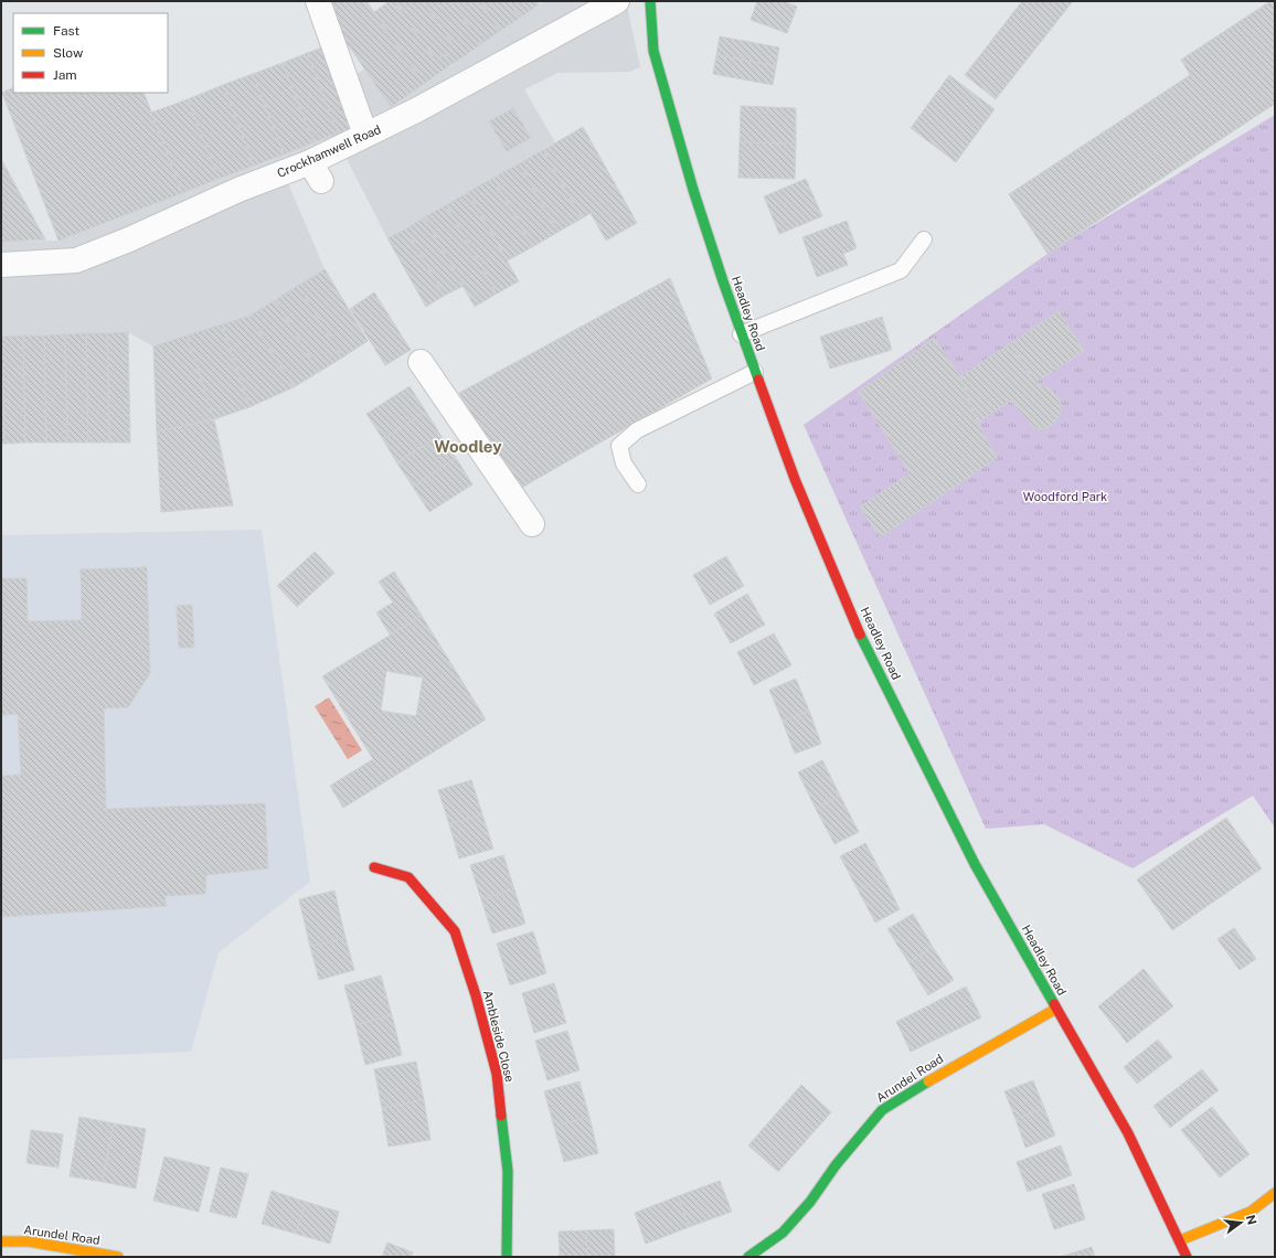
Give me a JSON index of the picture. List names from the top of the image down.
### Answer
{
  "streets": {
    "street": [
      "Crockhamwell Road",
      "Headley Road",
      "Ambleside Close",
      "Arundel Road"
    ]
  },
  "crossings": [
    ["Headley Road", "Arundel Road"]
  ],
  "districts": ["Woodley"],
  "parks": ["Woodford Park"],
  "legend": ["Fast", "Slow", "Jam"],
  "north": "right"
}
